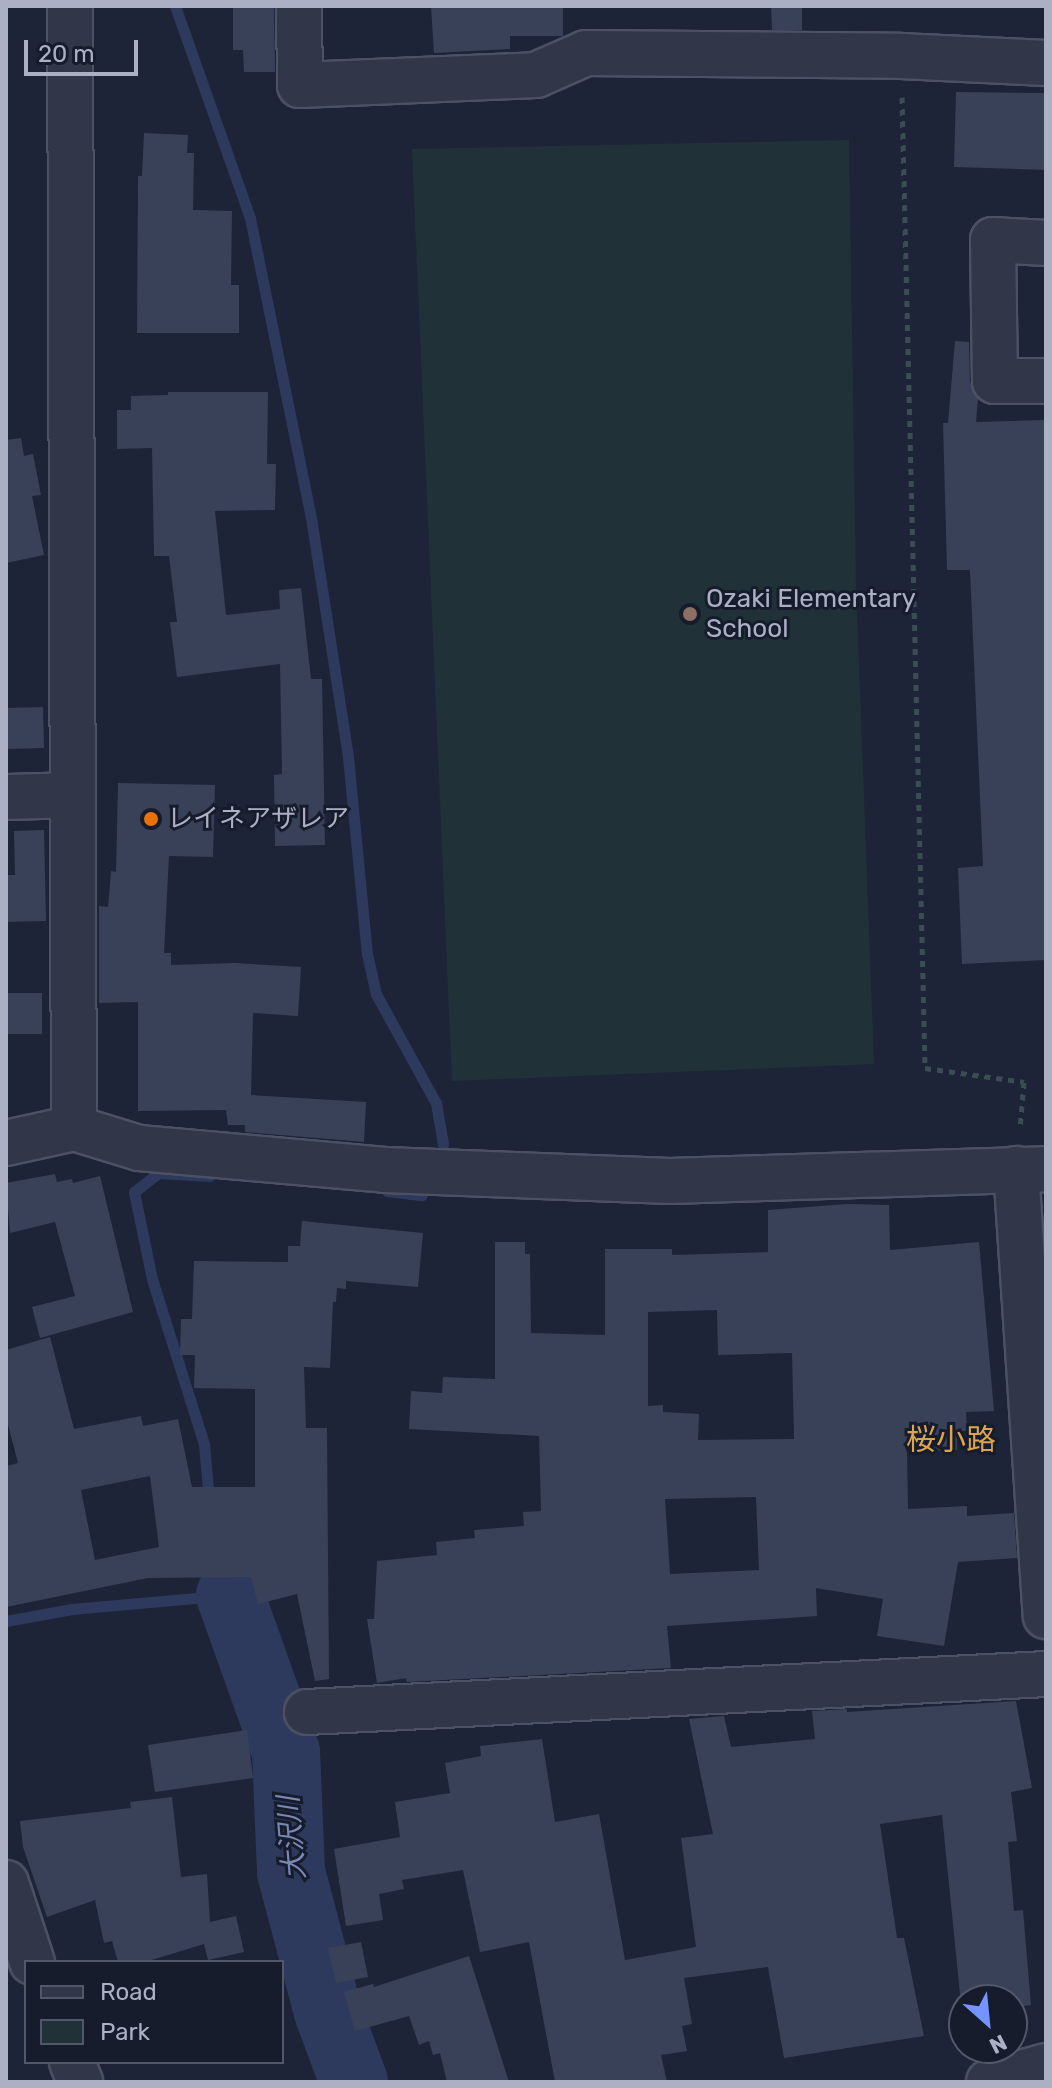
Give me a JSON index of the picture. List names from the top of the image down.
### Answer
{
  "districts": ["桜小路"],
  "water": ["大沢川"],
  "places": ["Ozaki Elementary School", "レイネアザレア"],
  "legend": ["Road", "Park"],
  "scale_bar": "20 m",
  "north": "bottom right"
}
